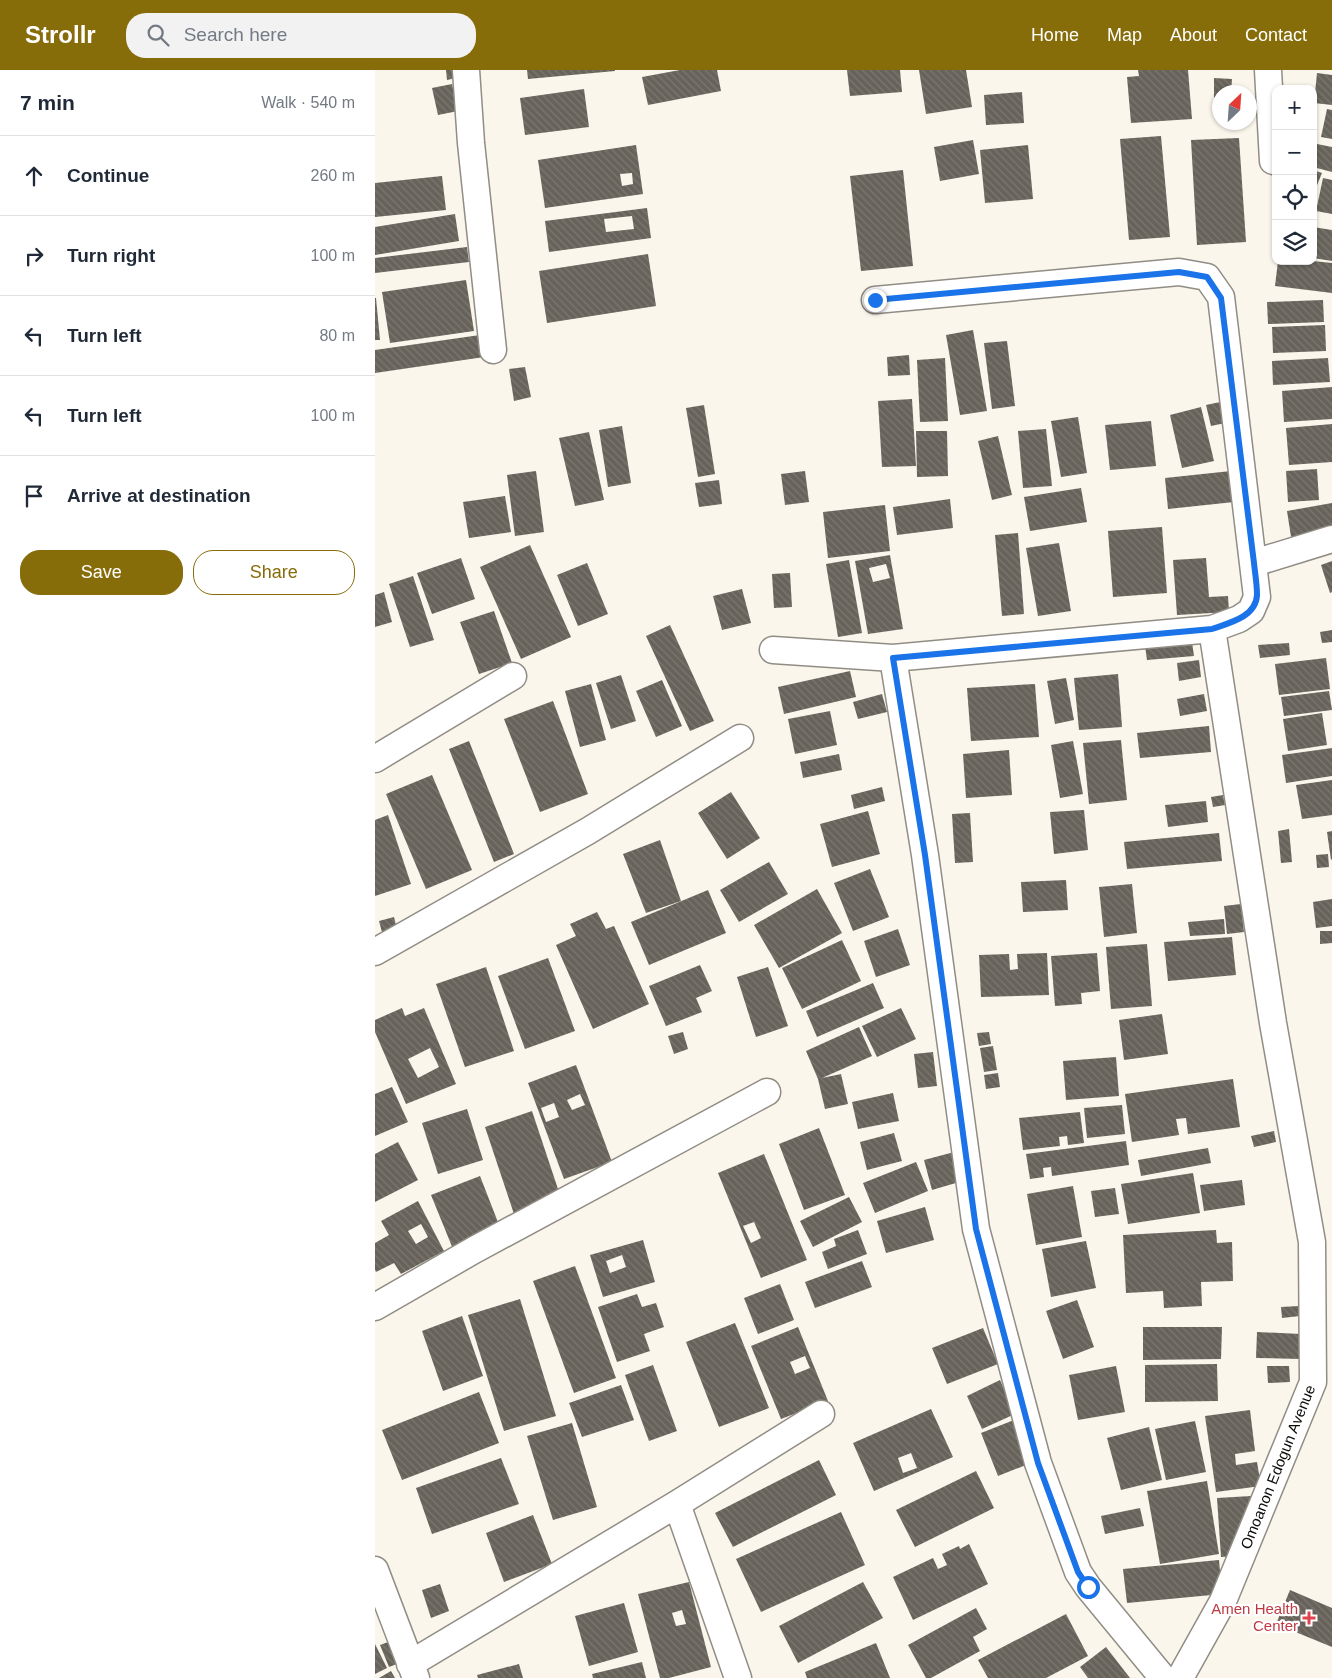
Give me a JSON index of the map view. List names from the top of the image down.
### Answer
{
  "streets": {
    "street": ["Omoanon Edogun Avenue"]
  },
  "places": {
    "health": ["Amen Health Center"]
  },
  "north": "top right",
  "page": {
    "header": "Strollr",
    "search": "Search here",
    "nav": [
      "Home",
      "Map",
      "About",
      "Contact"
    ],
    "heading": ["7 min", "Walk · 540 m"],
    "map_buttons": ["+", "−"],
    "list": [
      ["Continue", "260 m"],
      ["Turn right", "100 m"],
      ["Turn left", "80 m"],
      ["Turn left", "100 m"],
      "Arrive at destination"
    ],
    "buttons": ["Save", "Share"]
  }
}
